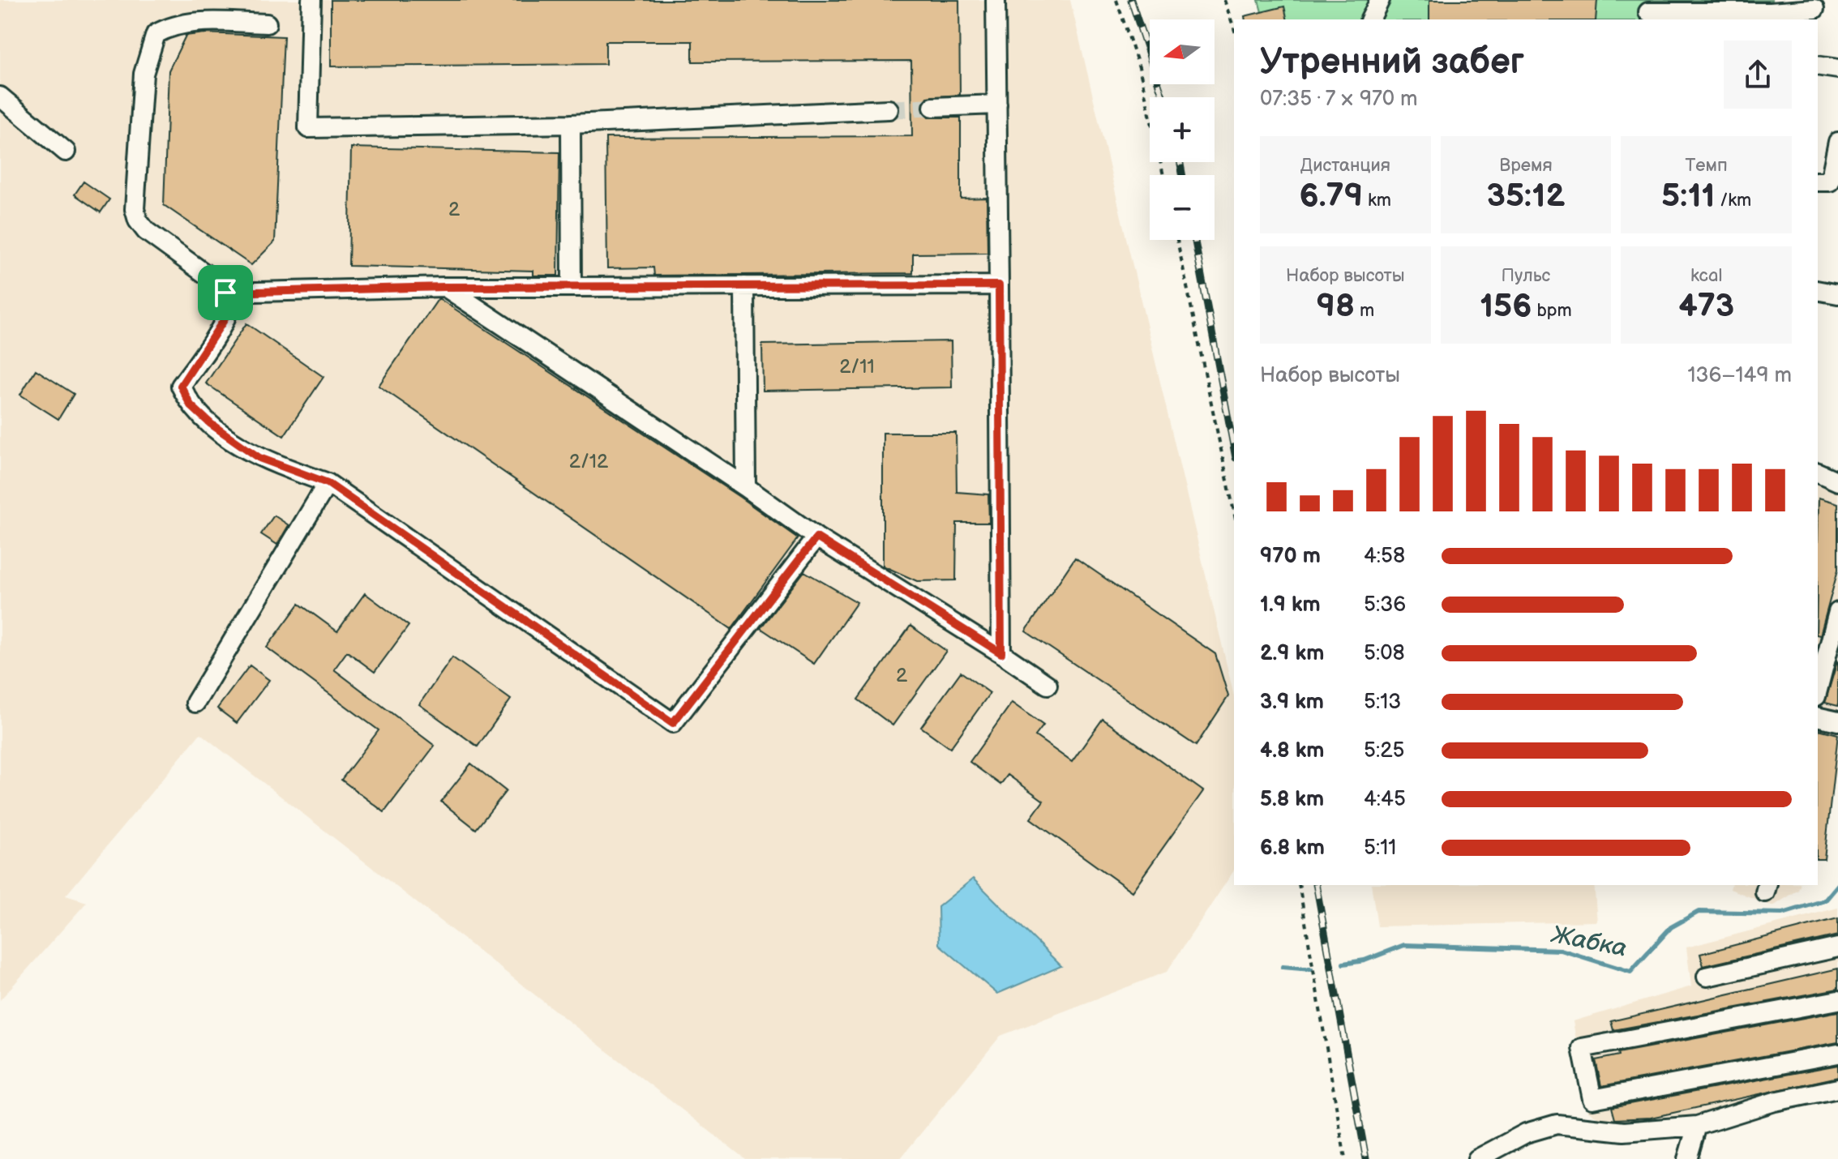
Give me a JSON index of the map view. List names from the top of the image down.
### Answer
{
  "water": ["Жабка"],
  "house_numbers": [
    "2",
    "2/11",
    "2/12",
    "2"
  ],
  "north": "left",
  "page": {
    "map_buttons": ["+", "−"],
    "heading": ["Утренний забег", "07:35 · 7 × 970 m"],
    "stats": [
      ["Дистанция", "6.79 km"],
      ["Время", "35:12"],
      ["Темп", "5:11 /km"],
      ["Набор высоты", "98 m"],
      ["Пульс", "156 bpm"],
      ["kcal", "473"]
    ],
    "chart": ["Набор высоты", "136–149 m"],
    "list": [
      {
        "name": "970 m",
        "note": "4:58"
      },
      {
        "name": "1.9 km",
        "note": "5:36"
      },
      {
        "name": "2.9 km",
        "note": "5:08"
      },
      {
        "name": "3.9 km",
        "note": "5:13"
      },
      {
        "name": "4.8 km",
        "note": "5:25"
      },
      {
        "name": "5.8 km",
        "note": "4:45"
      },
      {
        "name": "6.8 km",
        "note": "5:11"
      }
    ]
  }
}
